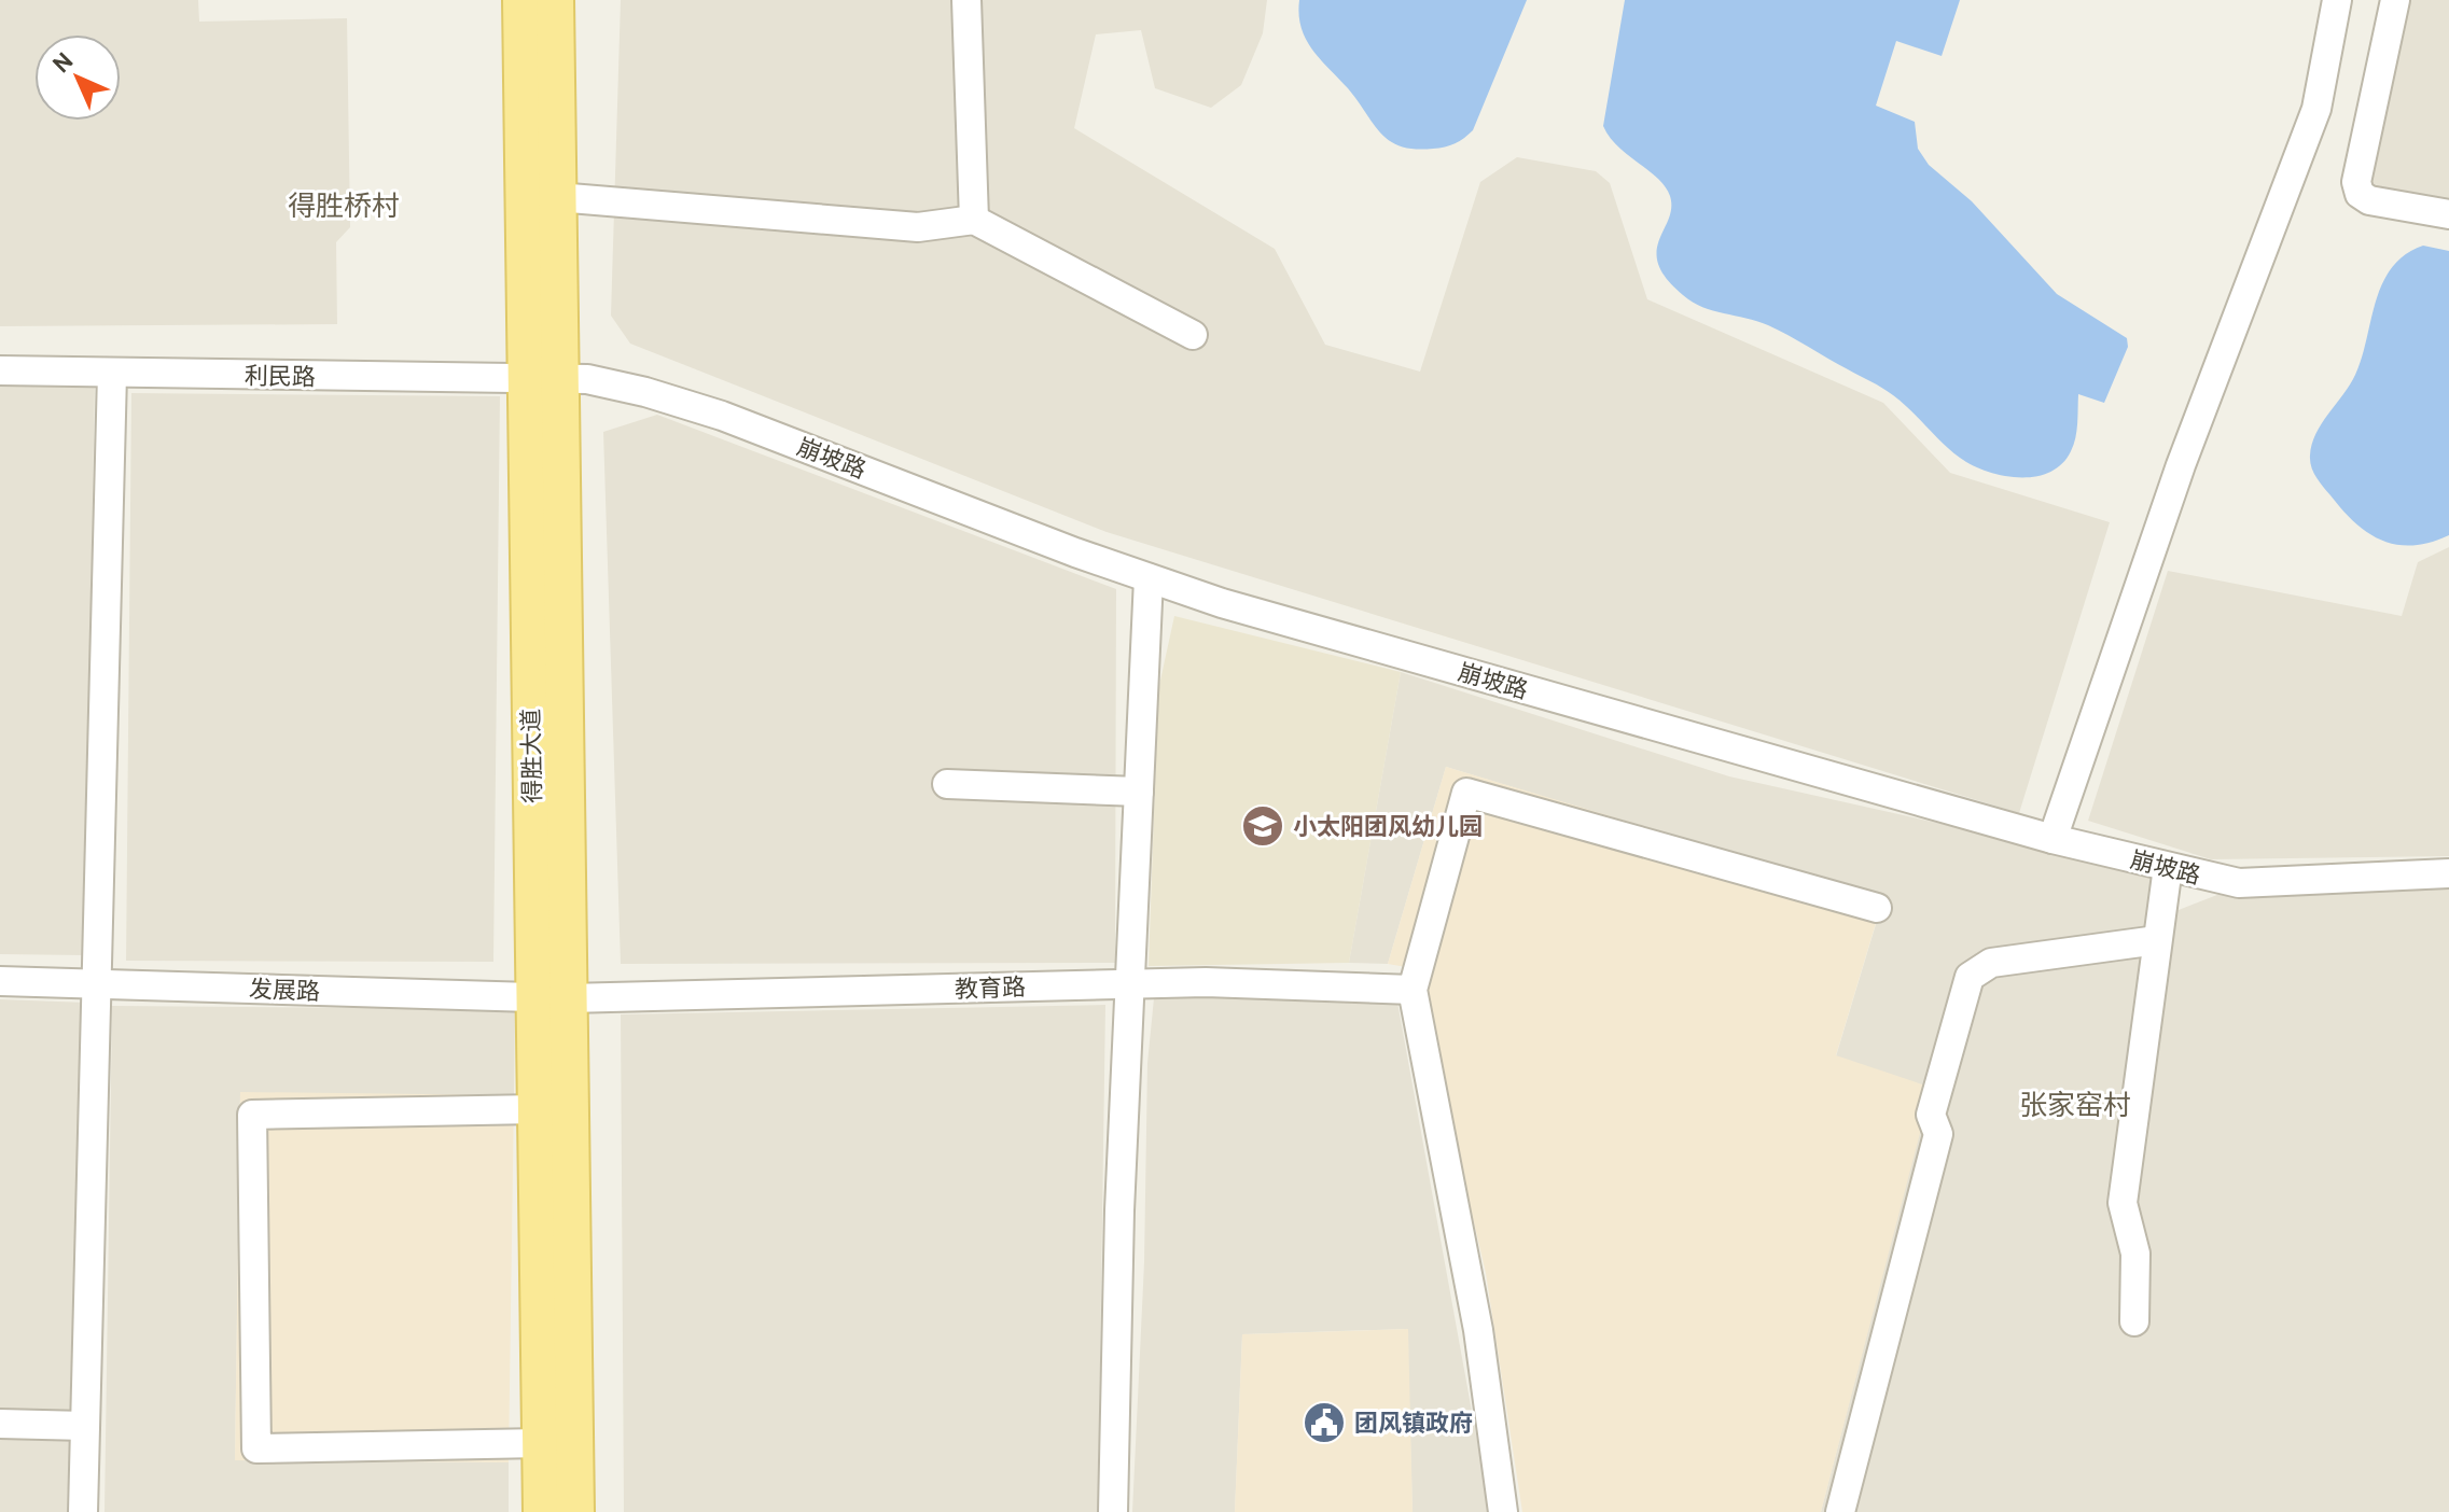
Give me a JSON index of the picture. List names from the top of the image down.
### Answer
{
  "streets": {
    "main road": ["得胜大道"],
    "street": [
      "利民路",
      "崩坡路",
      "教育路",
      "发展路"
    ]
  },
  "crossings": [
    ["利民路", "崩坡路"],
    ["利民路", "得胜大道"],
    ["崩坡路", "得胜大道"],
    ["得胜大道", "教育路"],
    ["得胜大道", "发展路"],
    ["教育路", "发展路"]
  ],
  "districts": ["得胜桥村", "张家窑村"],
  "places": {
    "school or university": ["小太阳团风幼儿园"],
    "public building": ["团风镇政府"]
  },
  "north": "top left"
}
